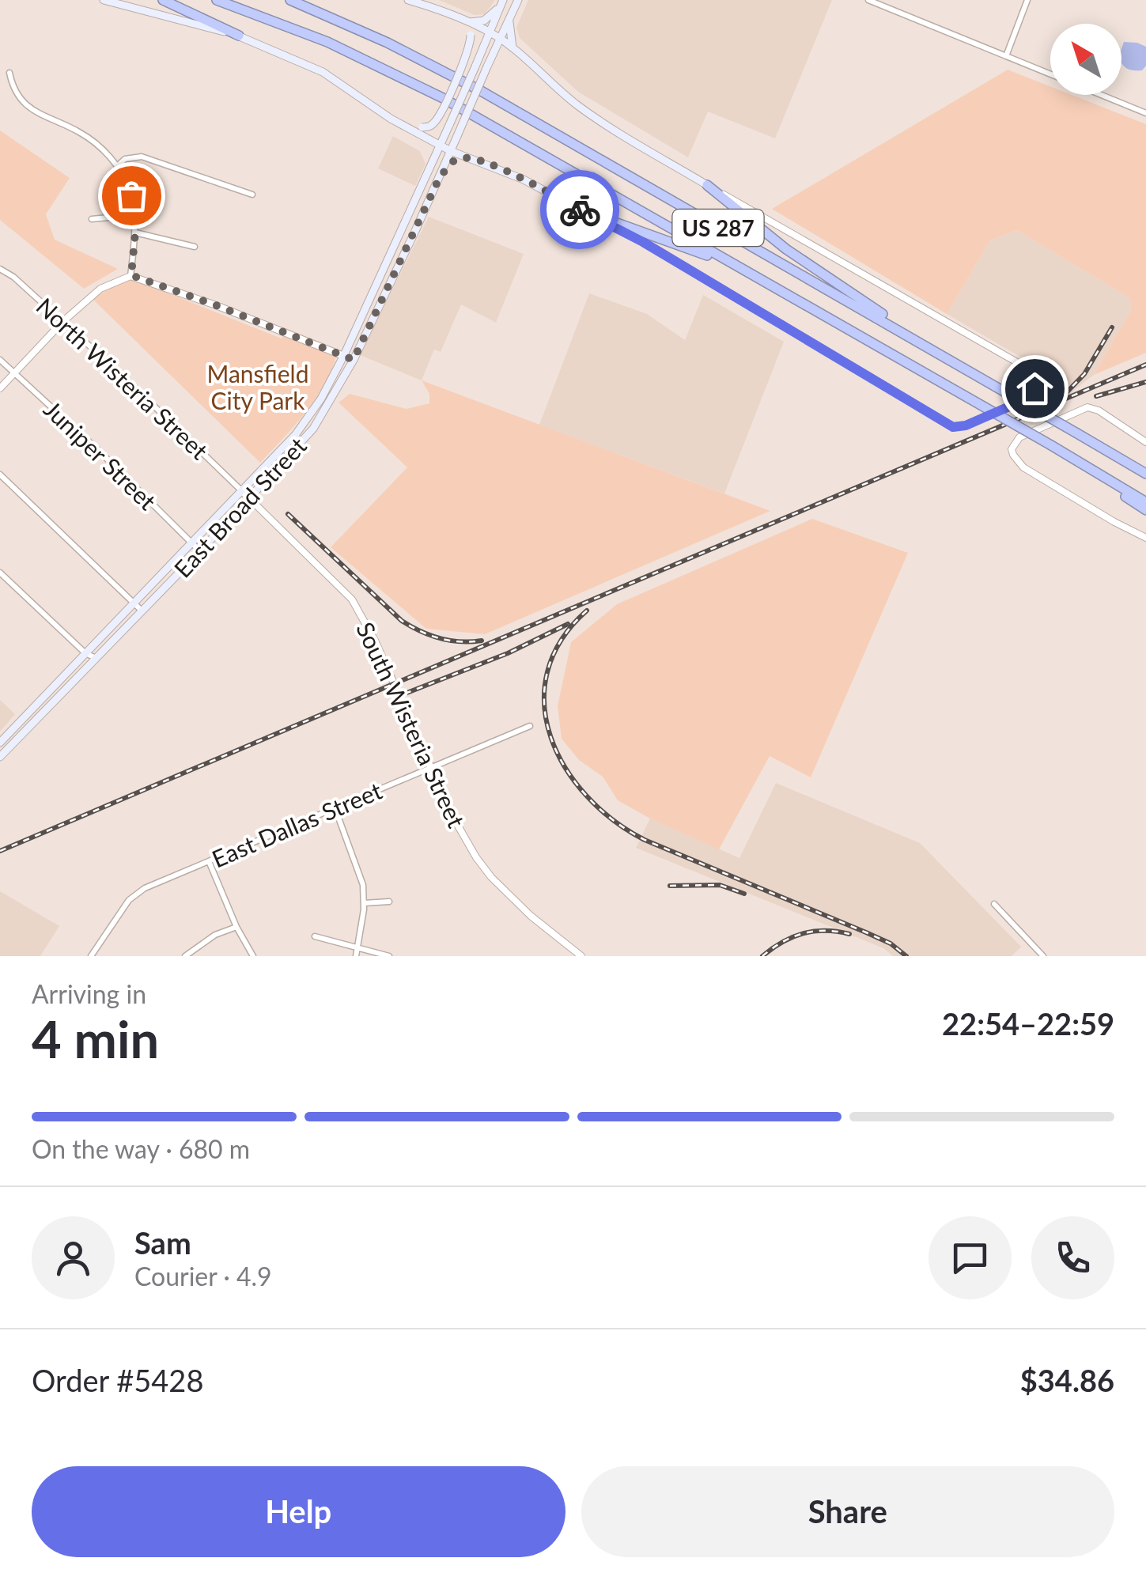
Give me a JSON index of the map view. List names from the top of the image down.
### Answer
{
  "streets": {
    "highway": ["US 287"],
    "main road": ["East Broad Street"],
    "street": [
      "North Wisteria Street",
      "Juniper Street",
      "South Wisteria Street",
      "East Dallas Street"
    ]
  },
  "crossings": [
    ["North Wisteria Street", "East Broad Street"],
    ["North Wisteria Street", "South Wisteria Street"],
    ["Juniper Street", "East Broad Street"],
    ["East Broad Street", "South Wisteria Street"],
    ["South Wisteria Street", "East Dallas Street"]
  ],
  "parks": ["Mansfield City Park"],
  "north": "top left",
  "page": {
    "heading": ["4 min", "Arriving in", "22:54–22:59"],
    "panel": [
      "Sam",
      "Courier · 4.9",
      "Order #5428",
      "$34.86"
    ],
    "bar": "On the way · 680 m",
    "buttons": ["Help", "Share"]
  }
}
